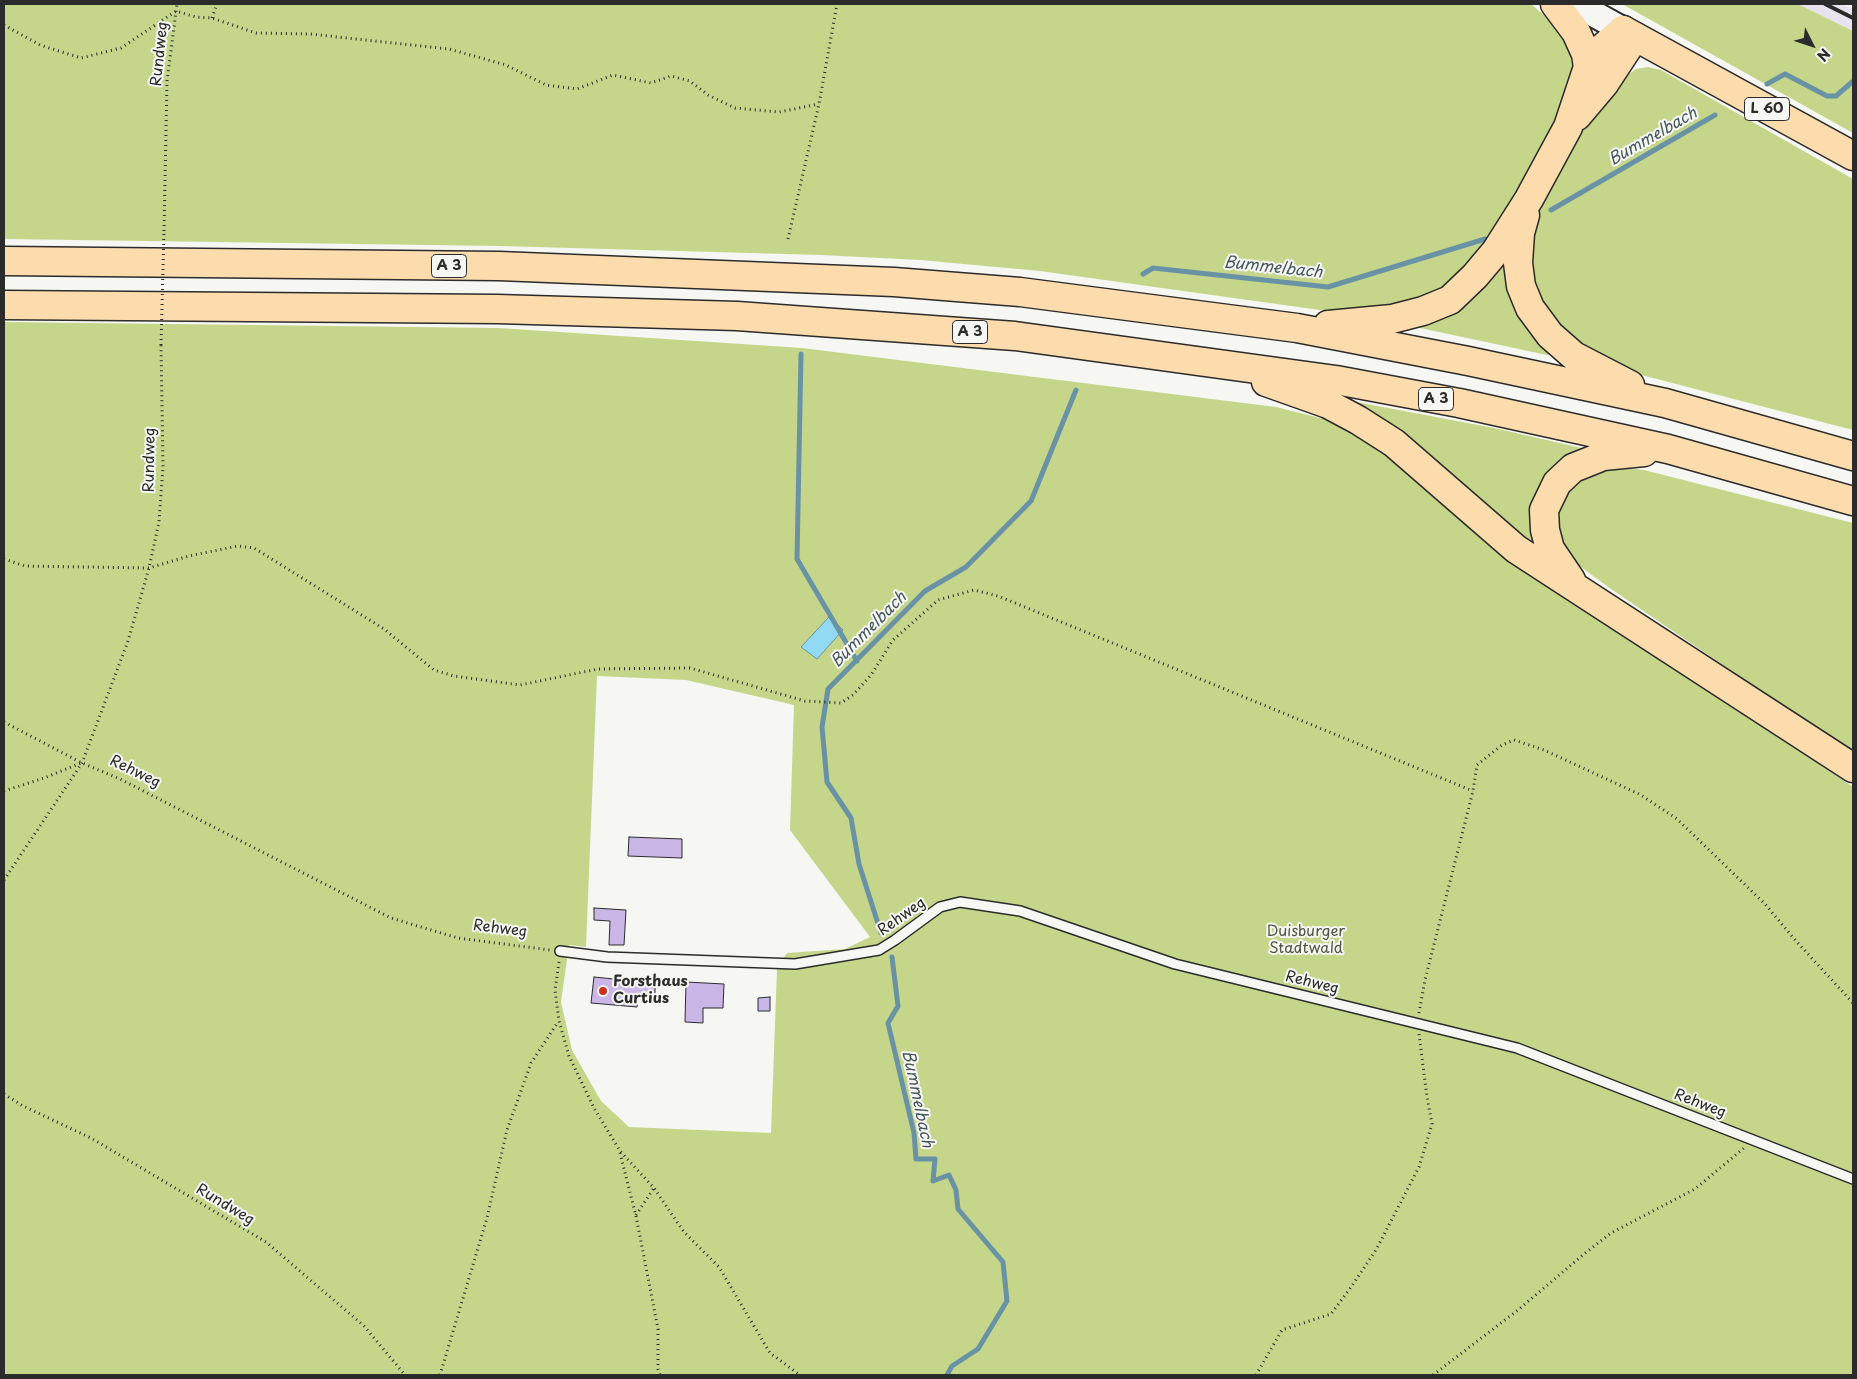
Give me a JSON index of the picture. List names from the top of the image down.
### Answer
{
  "streets": {
    "main road": ["L 60", "A 3"],
    "lane": ["Rehweg"],
    "path": ["Rundweg"]
  },
  "crossings": [
    ["Rundweg", "Rehweg"]
  ],
  "water": ["Bummelbach"],
  "parks": ["Duisburger Stadtwald"],
  "places": ["Forsthaus Curtius"],
  "north": "bottom right"
}
